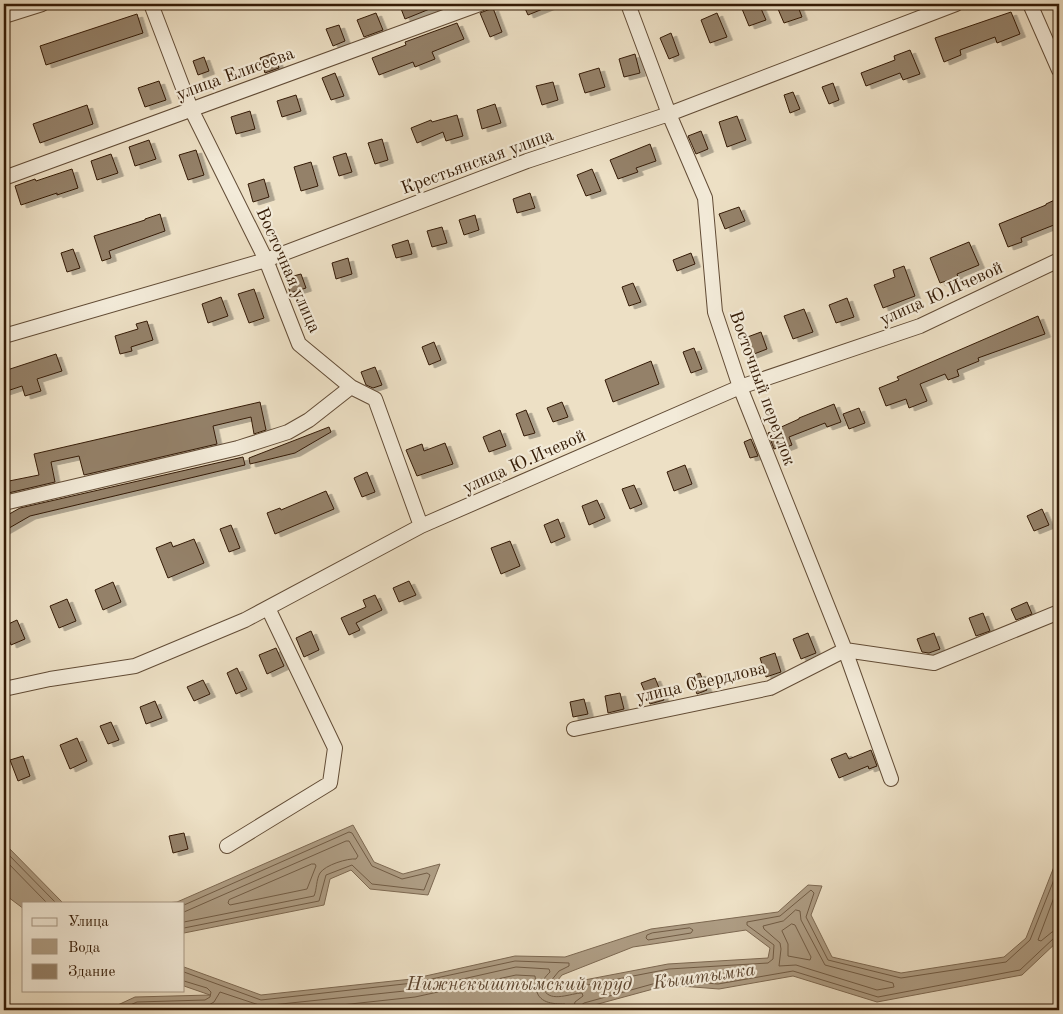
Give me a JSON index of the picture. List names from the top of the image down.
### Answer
{
  "streets": {
    "street": [
      "улица Елисеева",
      "Крестьянская улица",
      "Восточная улица",
      "улица Ю.Ичевой",
      "Восточный переулок",
      "улица Свердлова"
    ]
  },
  "crossings": [
    ["улица Елисеева", "Восточная улица"],
    ["Крестьянская улица", "Восточная улица"],
    ["Крестьянская улица", "Восточный переулок"],
    ["Восточная улица", "улица Ю.Ичевой"],
    ["улица Ю.Ичевой", "Восточный переулок"],
    ["Восточный переулок", "улица Свердлова"]
  ],
  "water": ["Кыштымка", "Нижнекыштымский пруд"],
  "legend": ["Улица", "Вода", "Здание"]
}
